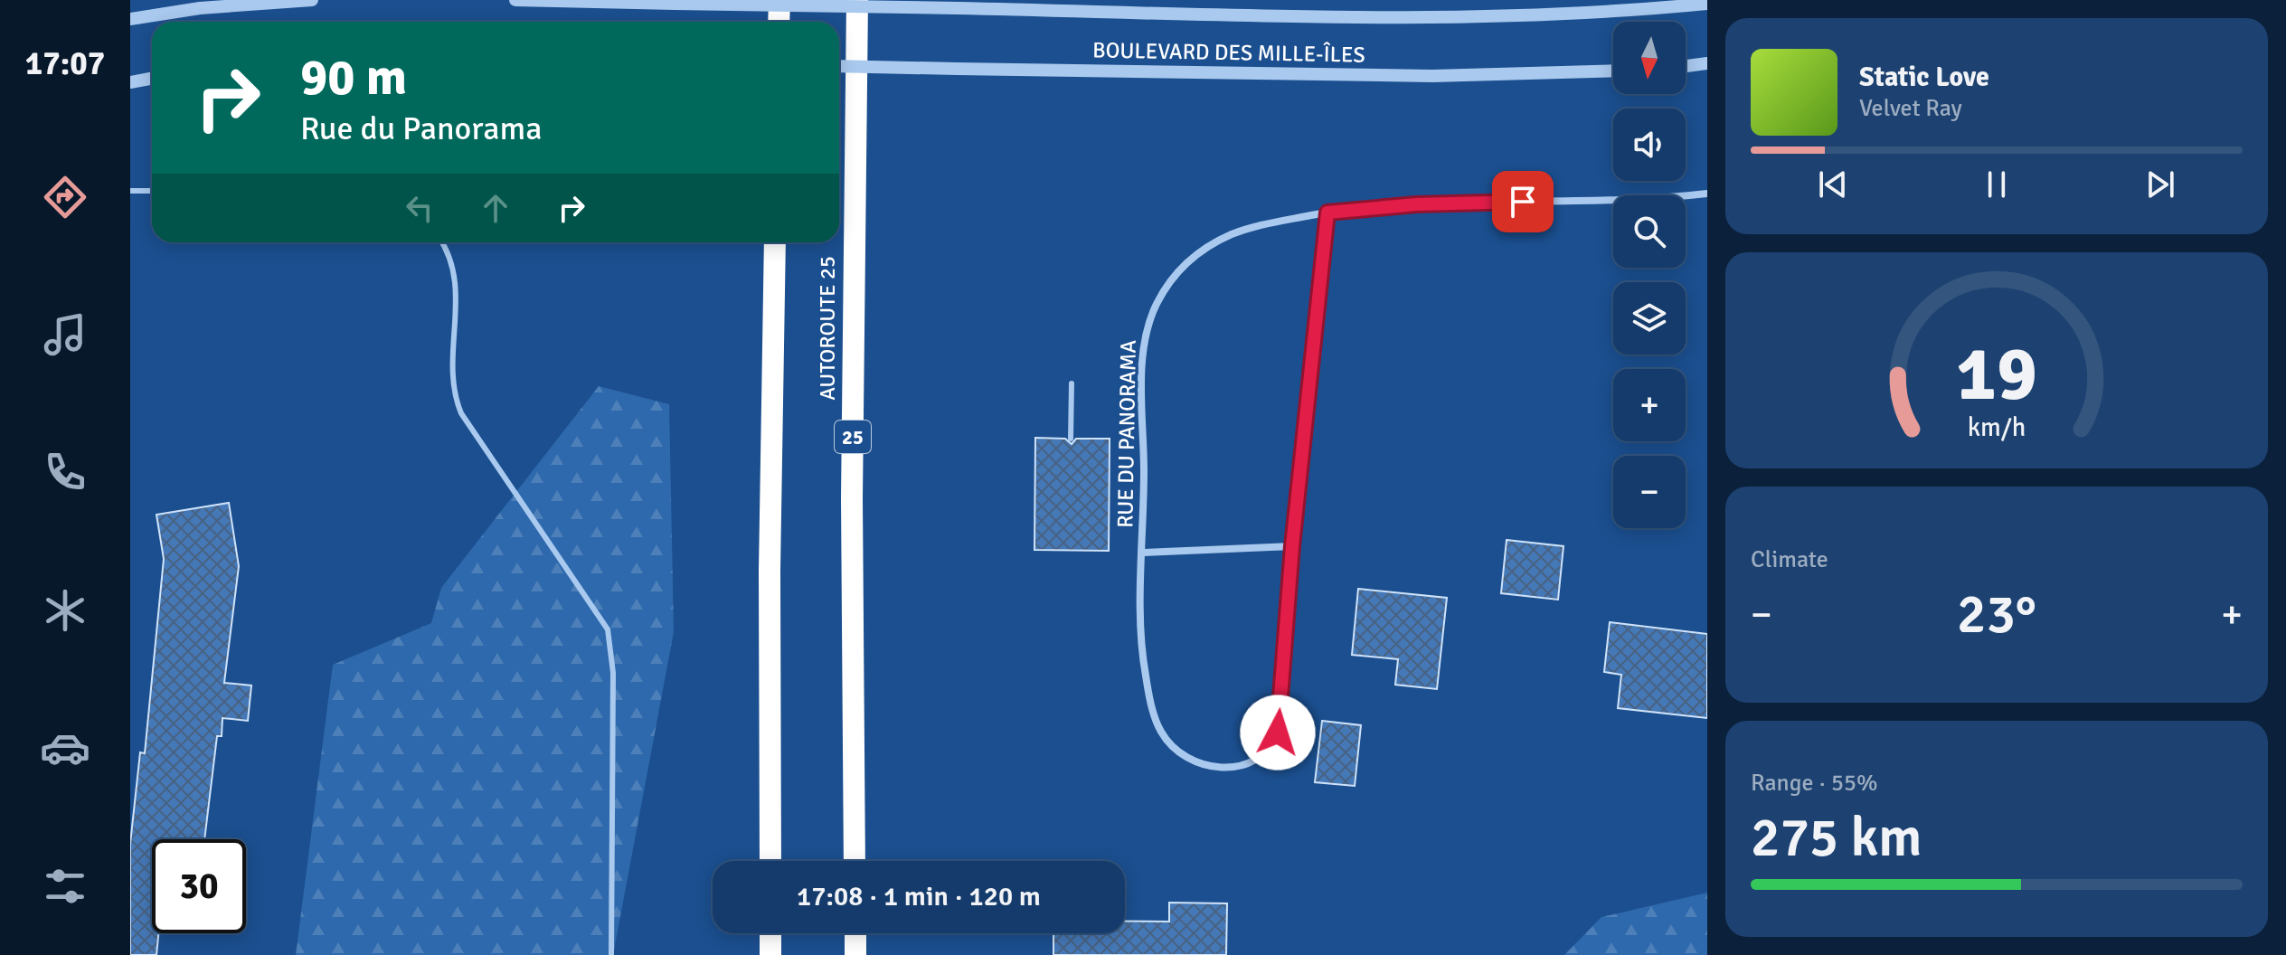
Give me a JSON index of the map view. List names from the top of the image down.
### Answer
{
  "streets": {
    "highway": ["AUTOROUTE 25", "25"],
    "street": ["BOULEVARD DES MILLE-ÎLES", "RUE DU PANORAMA"]
  },
  "north": "bottom",
  "page": {
    "tabs": "17:07",
    "map_buttons": ["+", "−"],
    "turn": ["90 m", "Rue du Panorama"],
    "song": ["Static Love", "Velvet Ray"],
    "tile": [
      "Climate",
      ["Range · 55%", "275 km"]
    ],
    "heat": ["−", "23°", "+"],
    "limit": "30",
    "trip": "17:08 · 1 min · 120 m",
    "gauge": ["19", "km/h"]
  }
}
